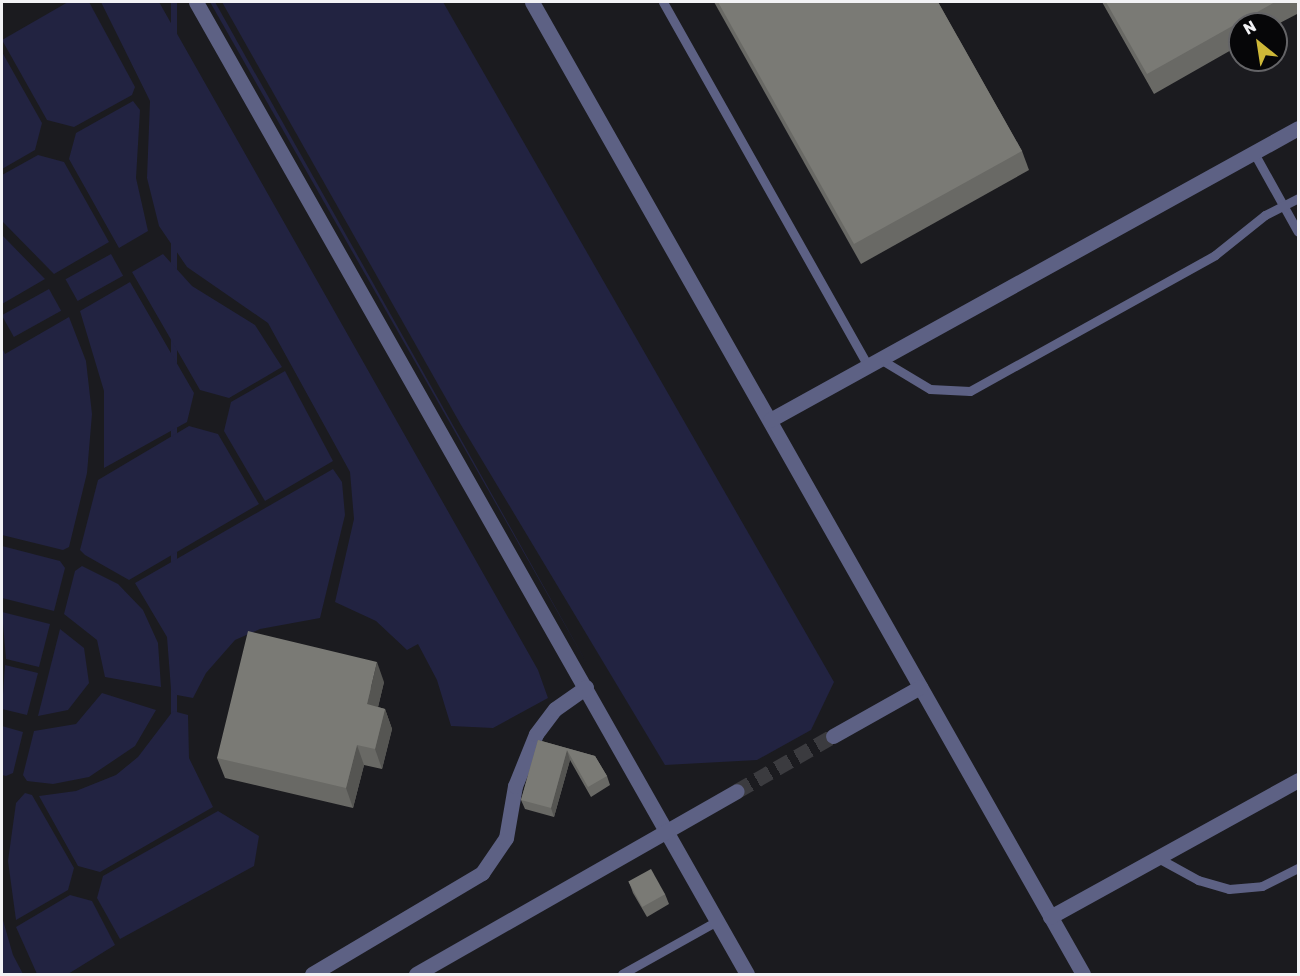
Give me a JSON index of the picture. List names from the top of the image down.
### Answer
{
  "north": "top left"
}
